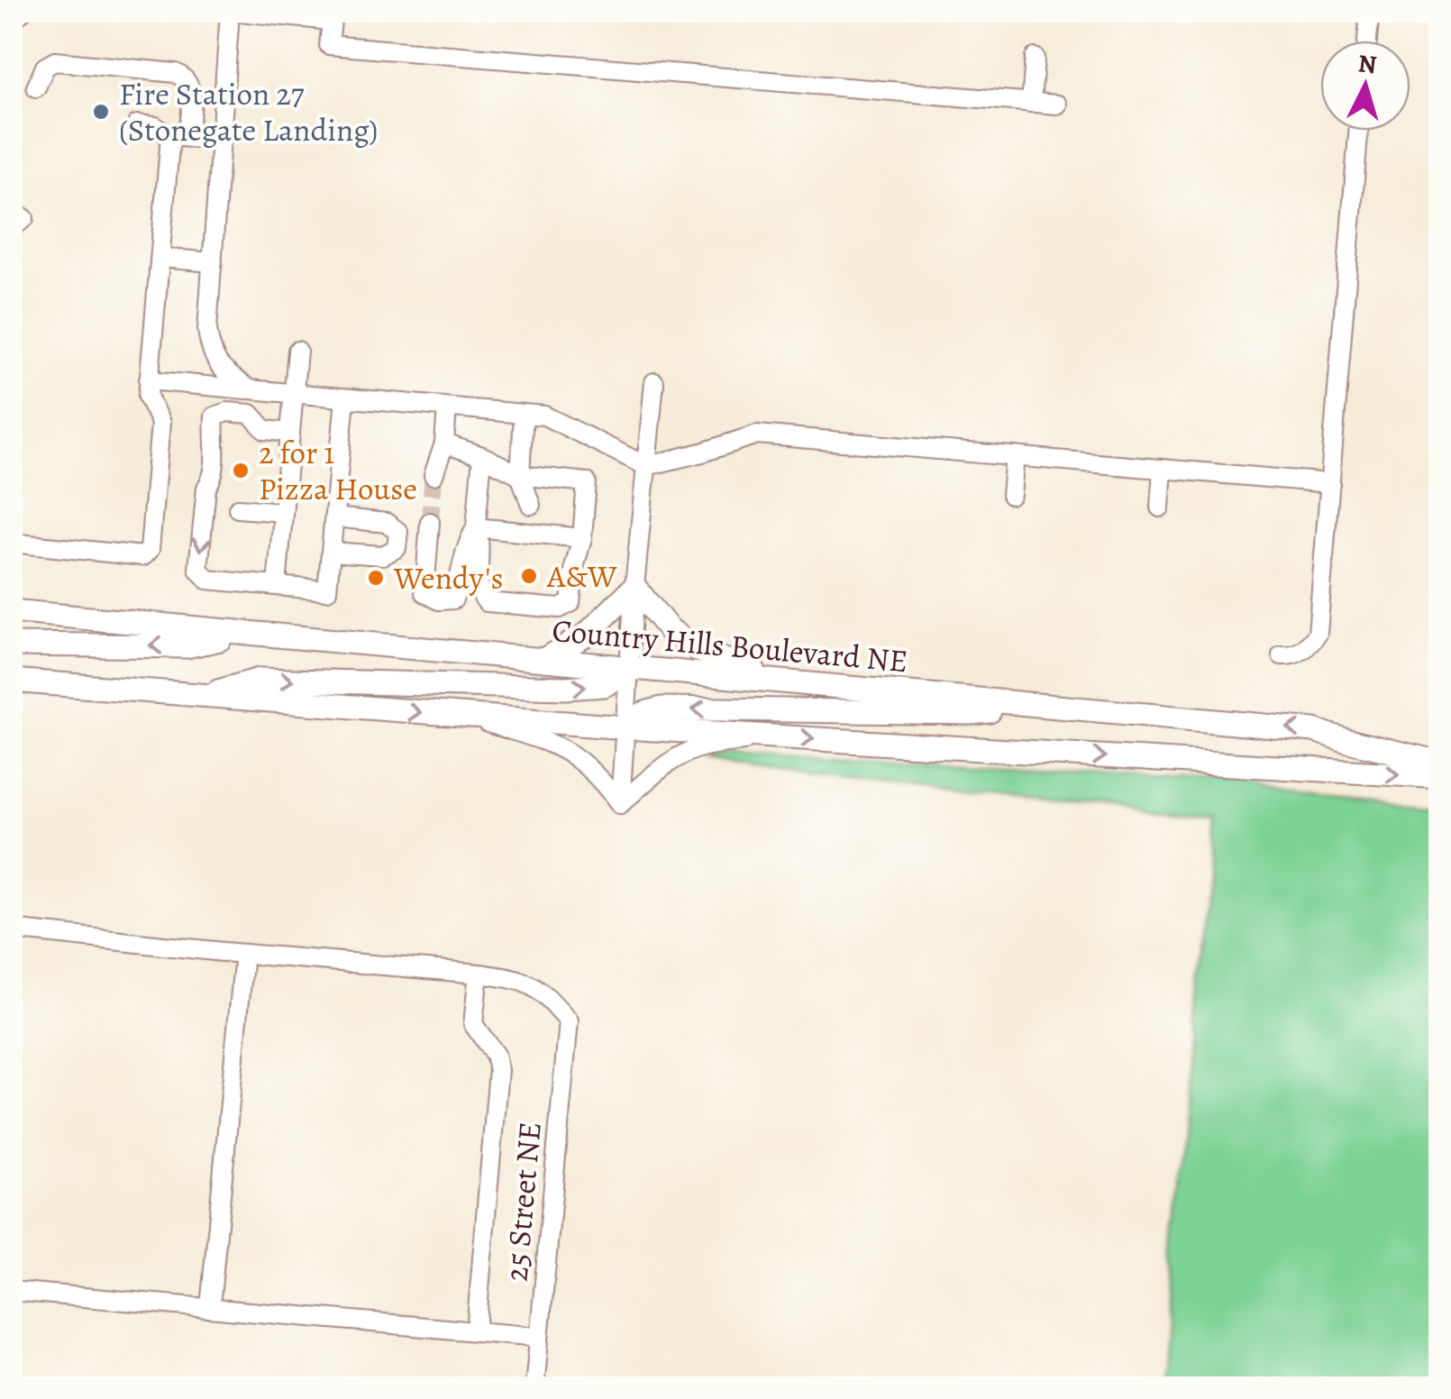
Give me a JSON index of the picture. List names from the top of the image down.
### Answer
{
  "streets": {
    "main road": ["Country Hills Boulevard NE"],
    "street": ["25 Street NE"]
  },
  "places": [
    "Fire Station 27 (Stonegate Landing)",
    "2 for 1 Pizza House",
    "A&W",
    "Wendy's"
  ],
  "north": "top"
}
